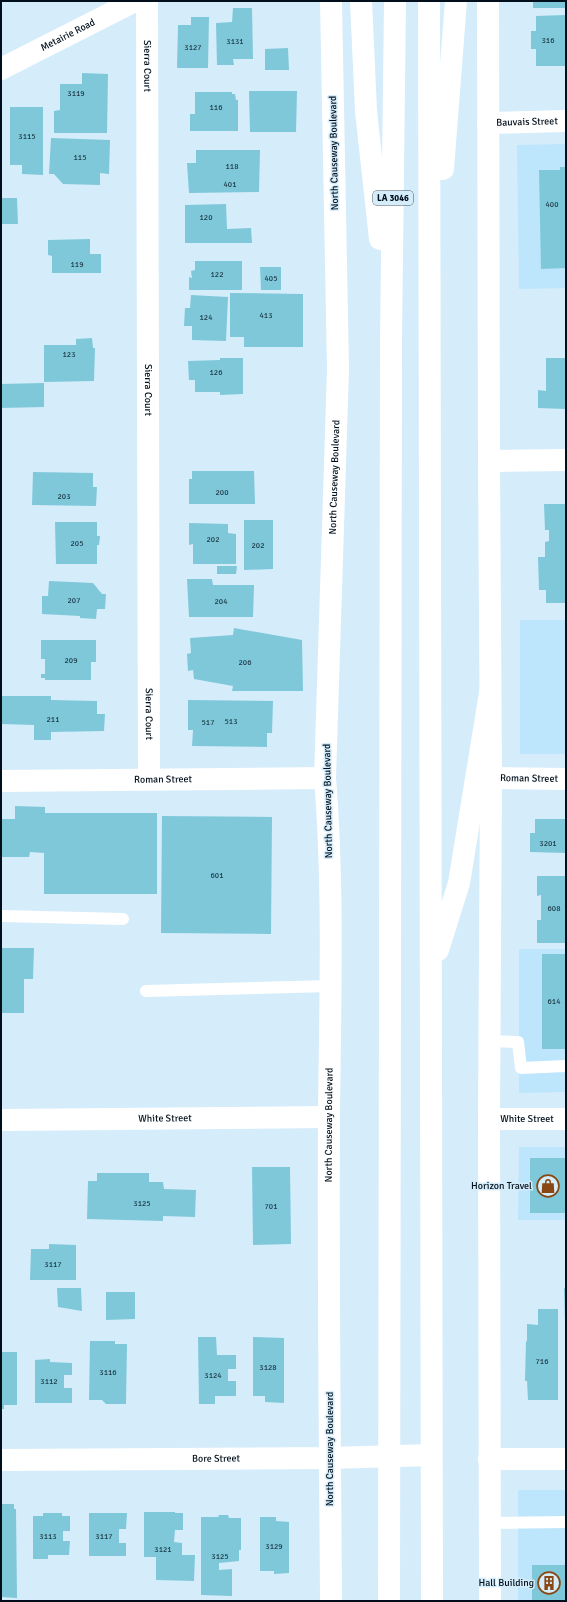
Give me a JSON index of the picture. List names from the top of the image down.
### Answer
{
  "streets": {
    "main road": [
      "Metairie Road",
      "Sierra Court",
      "Bauvais Street",
      "North Causeway Boulevard",
      "LA 3046",
      "Roman Street",
      "White Street",
      "Bore Street"
    ]
  },
  "crossings": [
    ["Sierra Court", "Roman Street"],
    ["North Causeway Boulevard", "Roman Street"],
    ["North Causeway Boulevard", "White Street"],
    ["North Causeway Boulevard", "Bore Street"],
    ["LA 3046", "Bore Street"]
  ],
  "places": {
    "shop": ["Horizon Travel"],
    "building": ["Hall Building"]
  },
  "house_numbers": [
    "316",
    "3131",
    "3127",
    "3119",
    "116",
    "3115",
    "115",
    "118",
    "401",
    "400",
    "120",
    "119",
    "122",
    "405",
    "413",
    "124",
    "123",
    "126",
    "200",
    "203",
    "202",
    "205",
    "202",
    "207",
    "204",
    "209",
    "206",
    "211",
    "513",
    "517",
    "3201",
    "601",
    "608",
    "614",
    "3125",
    "701",
    "3117",
    "716",
    "3128",
    "3116",
    "3124",
    "3112",
    "3113",
    "3117",
    "3129",
    "3121",
    "3125"
  ]
}
